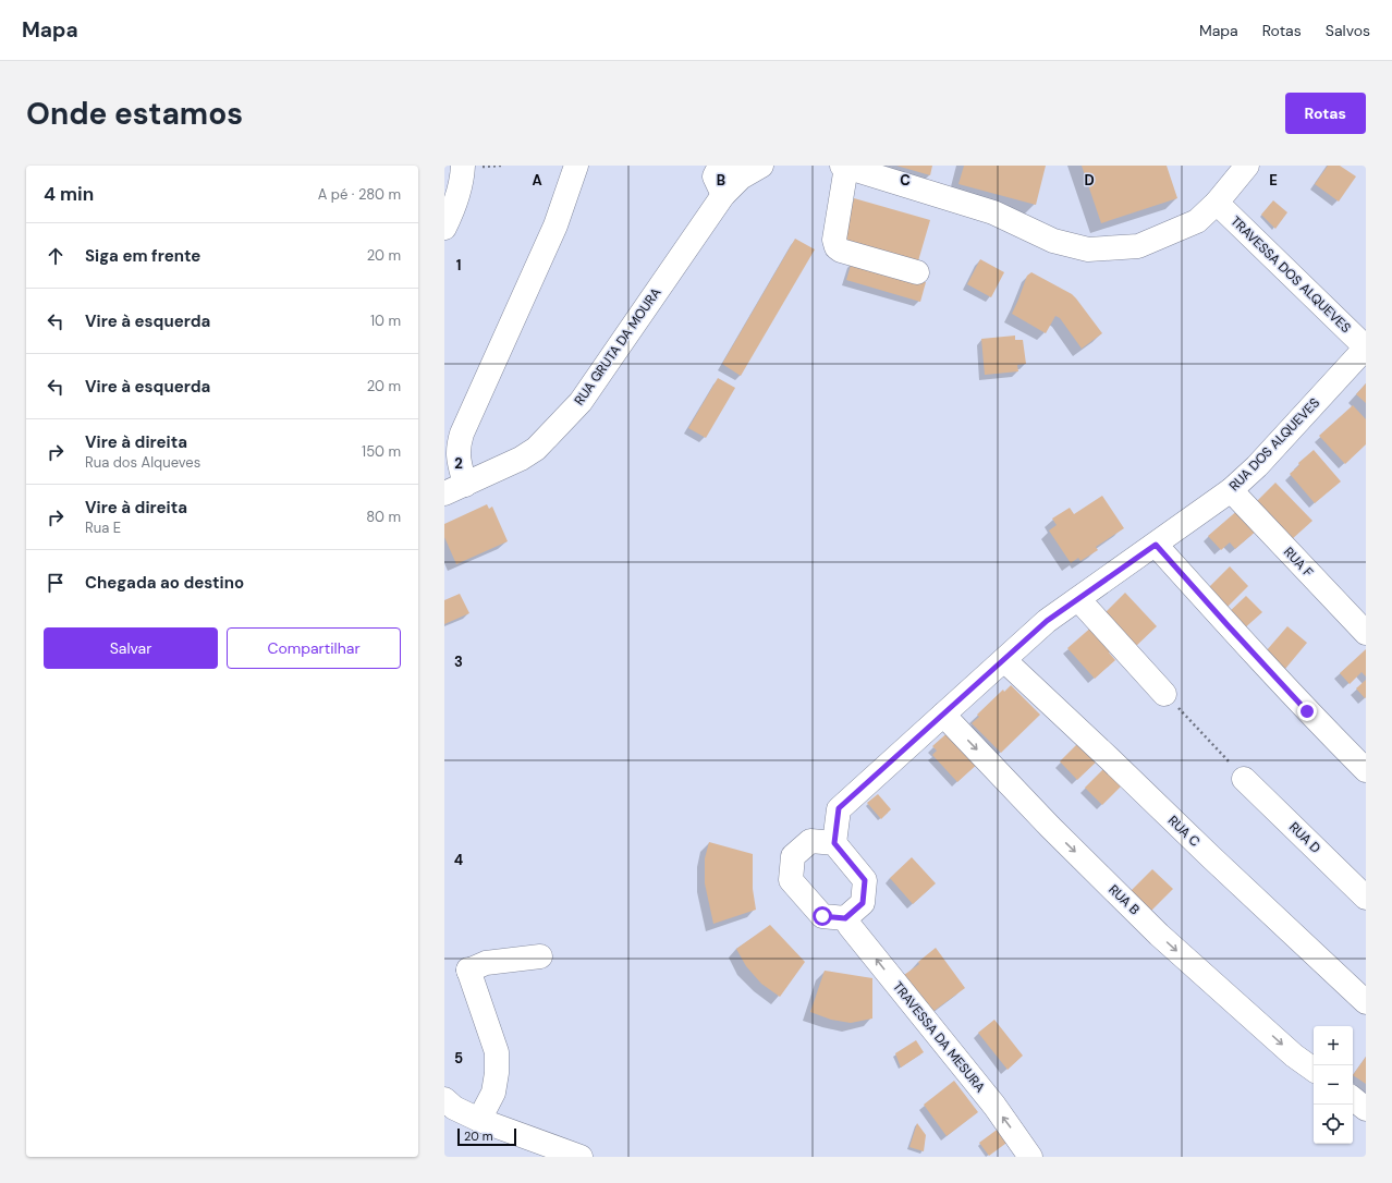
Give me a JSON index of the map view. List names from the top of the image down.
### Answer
{
  "streets": {
    "street": [
      "TRAVESSA DOS ALQUEVES",
      "RUA GRUTA DA MOURA",
      "RUA DOS ALQUEVES",
      "RUA F",
      "RUA C",
      "RUA D",
      "RUA B",
      "TRAVESSA DA MESURA"
    ]
  },
  "crossings": [
    ["TRAVESSA DOS ALQUEVES", "RUA DOS ALQUEVES"],
    ["RUA DOS ALQUEVES", "RUA F"],
    ["RUA DOS ALQUEVES", "RUA C"],
    ["RUA DOS ALQUEVES", "RUA B"],
    ["RUA DOS ALQUEVES", "TRAVESSA DA MESURA"]
  ],
  "one_way": ["RUA B", "TRAVESSA DA MESURA"],
  "scale_bar": "20 m",
  "page": {
    "header": "Mapa",
    "nav": ["Mapa", "Rotas", "Salvos"],
    "buttons": [
      "Rotas",
      ["Salvar", "Compartilhar"]
    ],
    "title": "Onde estamos",
    "heading": ["4 min", "A pé · 280 m"],
    "list": [
      ["Siga em frente", "20 m"],
      ["Vire à esquerda", "10 m"],
      ["Vire à esquerda", "20 m"],
      ["Vire à direita", "Rua dos Alqueves", "150 m"],
      ["Vire à direita", "Rua E", "80 m"],
      "Chegada ao destino"
    ],
    "map_buttons": ["+", "−"],
    "scale": "20 m"
  },
  "grid": {
    "columns": [
      "A",
      "B",
      "C",
      "D",
      "E"
    ],
    "rows": [
      "1",
      "2",
      "3",
      "4",
      "5"
    ]
  }
}
